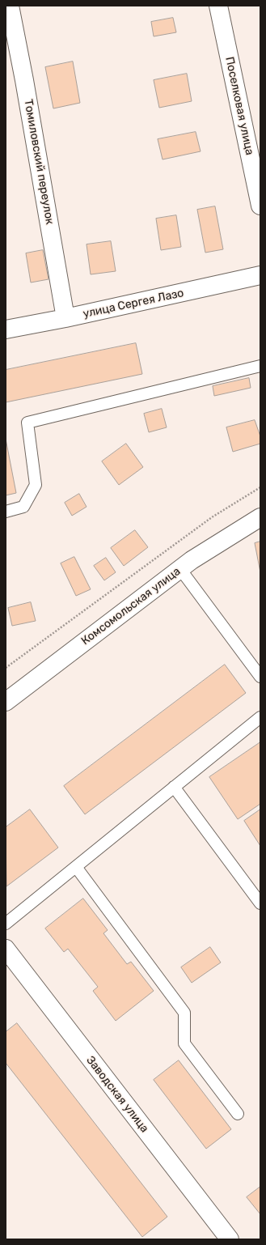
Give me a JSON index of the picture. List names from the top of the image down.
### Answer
{
  "streets": {
    "street": [
      "Поселковая улица",
      "Томиловский переулок",
      "улица Сергея Лазо",
      "Комсомольская улица",
      "Заводская улица"
    ]
  },
  "crossings": [
    ["Томиловский переулок", "улица Сергея Лазо"]
  ]
}
